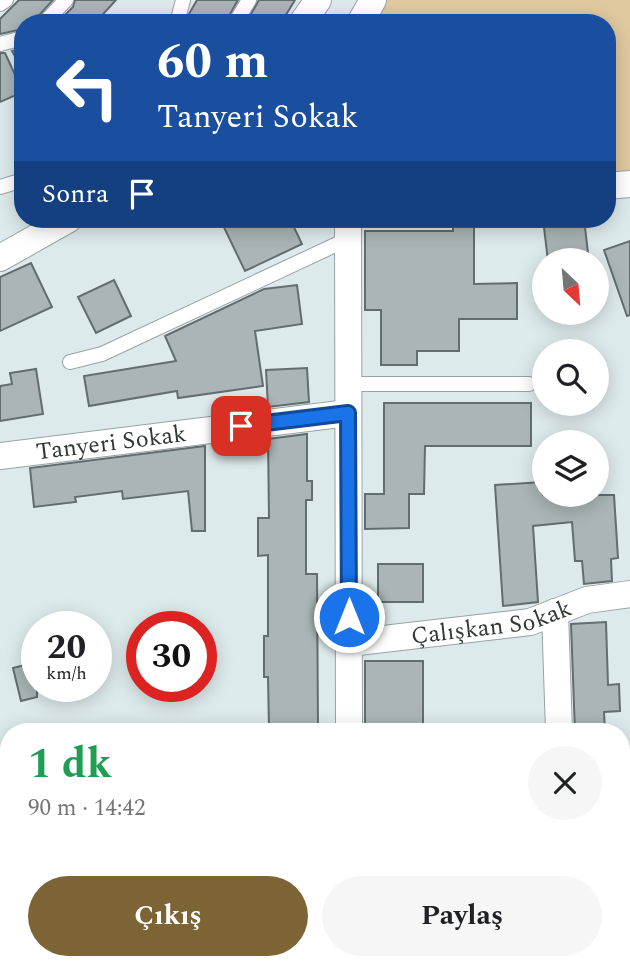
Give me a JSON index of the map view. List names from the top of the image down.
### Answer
{
  "streets": {
    "street": ["Tanyeri Sokak", "Çalışkan Sokak"]
  },
  "north": "bottom right",
  "page": {
    "turn": ["60 m", "Tanyeri Sokak"],
    "then": "Sonra",
    "speed": "20 km/h",
    "limit": "30",
    "heading": ["1 dk", "90 m · 14:42"],
    "buttons": ["Çıkış", "Paylaş"]
  }
}
